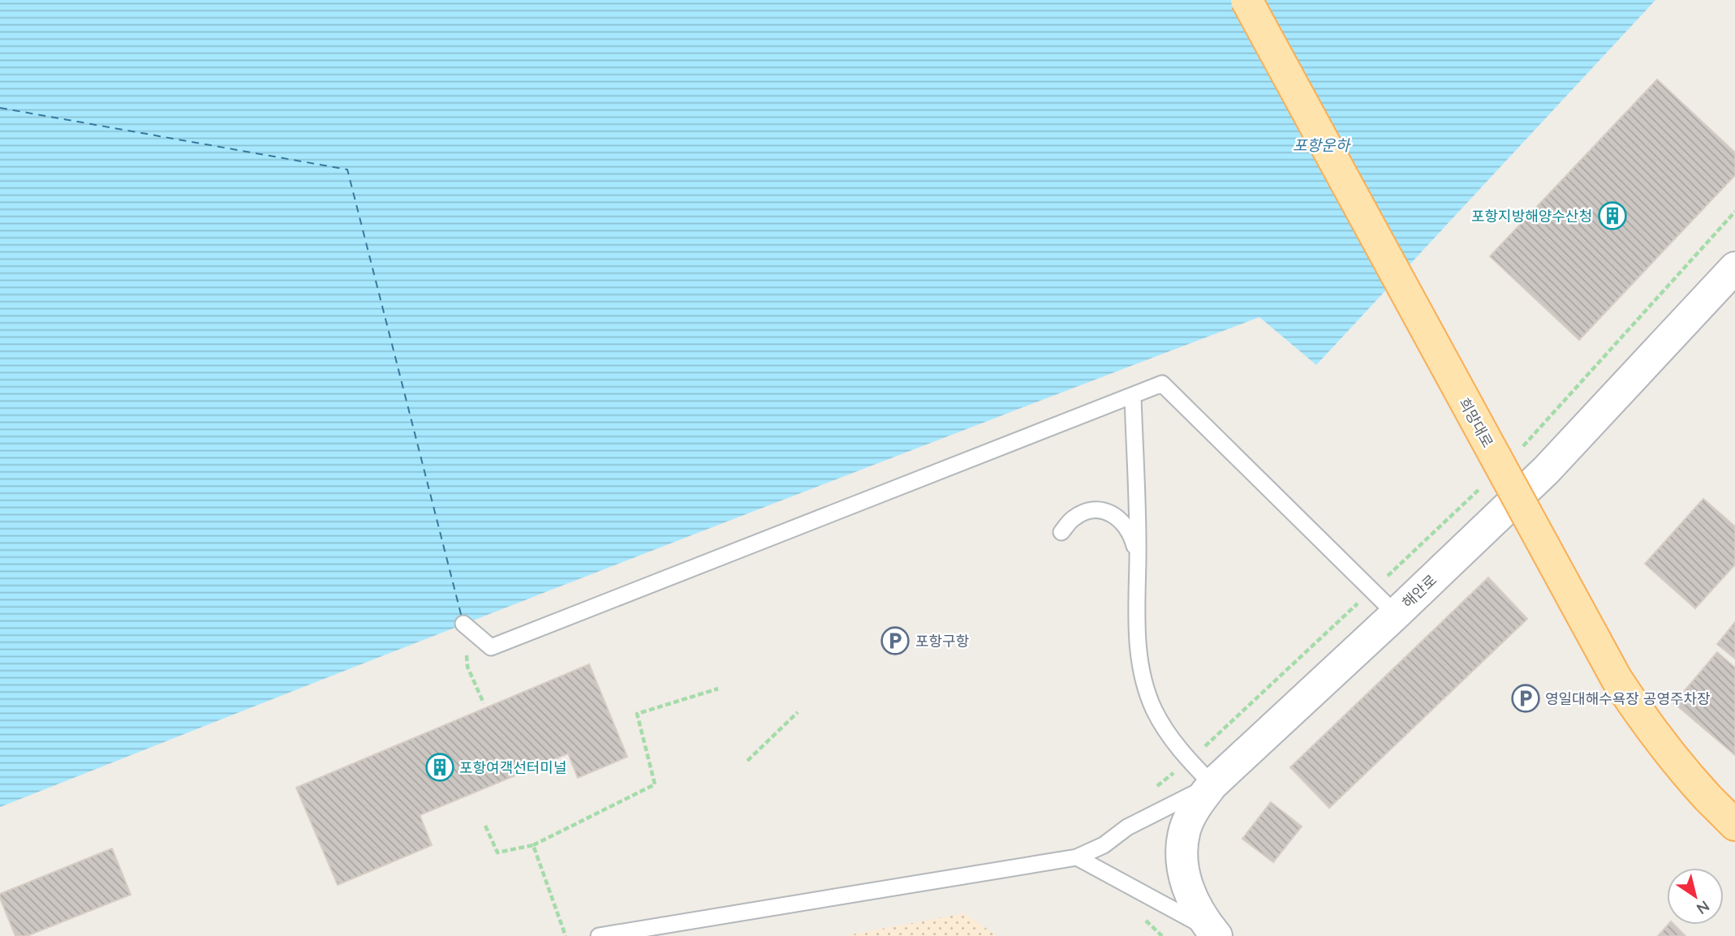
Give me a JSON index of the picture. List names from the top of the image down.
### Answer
{
  "streets": {
    "main road": ["희망대로"],
    "street": ["해안로"]
  },
  "water": ["포항운하"],
  "places": {
    "building": ["포항지방해양수산청", "포항여객선터미널"],
    "parking": ["포항구항", "영일대해수욕장 공영주차장"]
  },
  "north": "bottom right"
}
